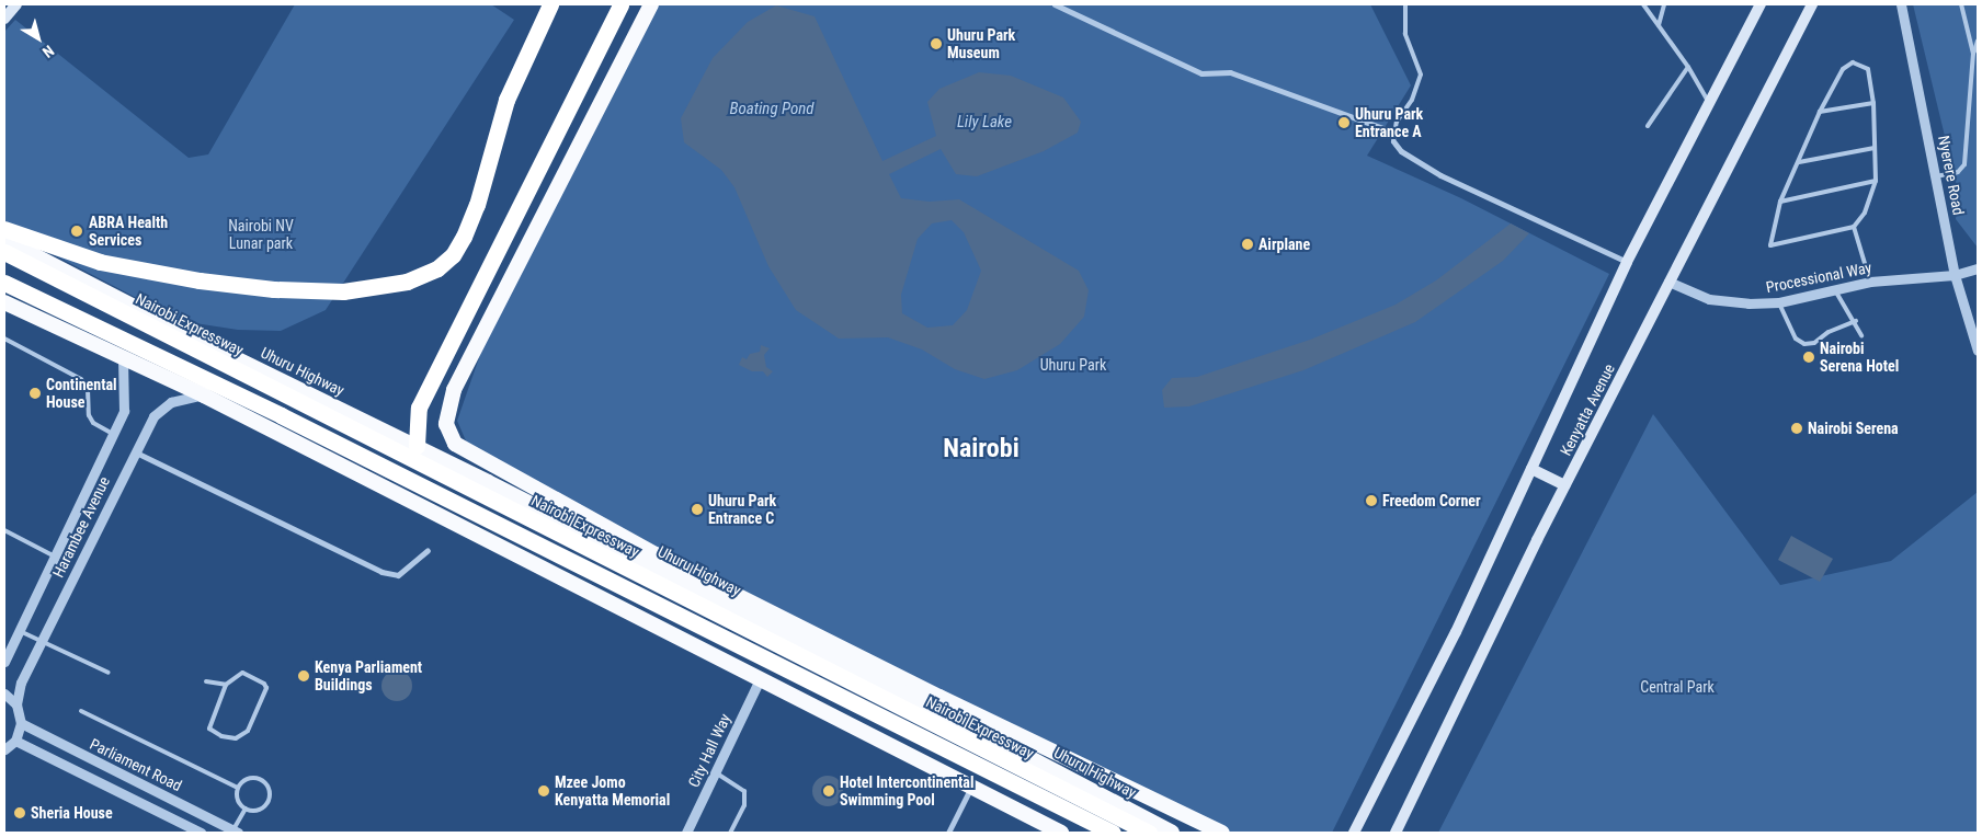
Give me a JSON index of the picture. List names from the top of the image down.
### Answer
{
  "streets": {
    "highway": ["Nairobi Expressway", "Uhuru Highway"],
    "main road": ["Kenyatta Avenue"],
    "street": [
      "Nyerere Road",
      "Processional Way",
      "Harambee Avenue",
      "City Hall Way",
      "Parliament Road"
    ]
  },
  "crossings": [
    ["Nyerere Road", "Processional Way"],
    ["Processional Way", "Kenyatta Avenue"]
  ],
  "districts": ["Nairobi"],
  "water": ["Boating Pond", "Lily Lake"],
  "parks": ["Nairobi NV Lunar park", "Uhuru Park", "Central Park"],
  "places": [
    "Uhuru Park Museum",
    "Uhuru Park Entrance A",
    "ABRA Health Services",
    "Airplane",
    "Nairobi Serena Hotel",
    "Continental House",
    "Nairobi Serena",
    "Freedom Corner",
    "Uhuru Park Entrance C",
    "Kenya Parliament Buildings",
    "Mzee Jomo Kenyatta Memorial",
    "Hotel Intercontinental Swimming Pool",
    "Sheria House"
  ],
  "north": "bottom right"
}
